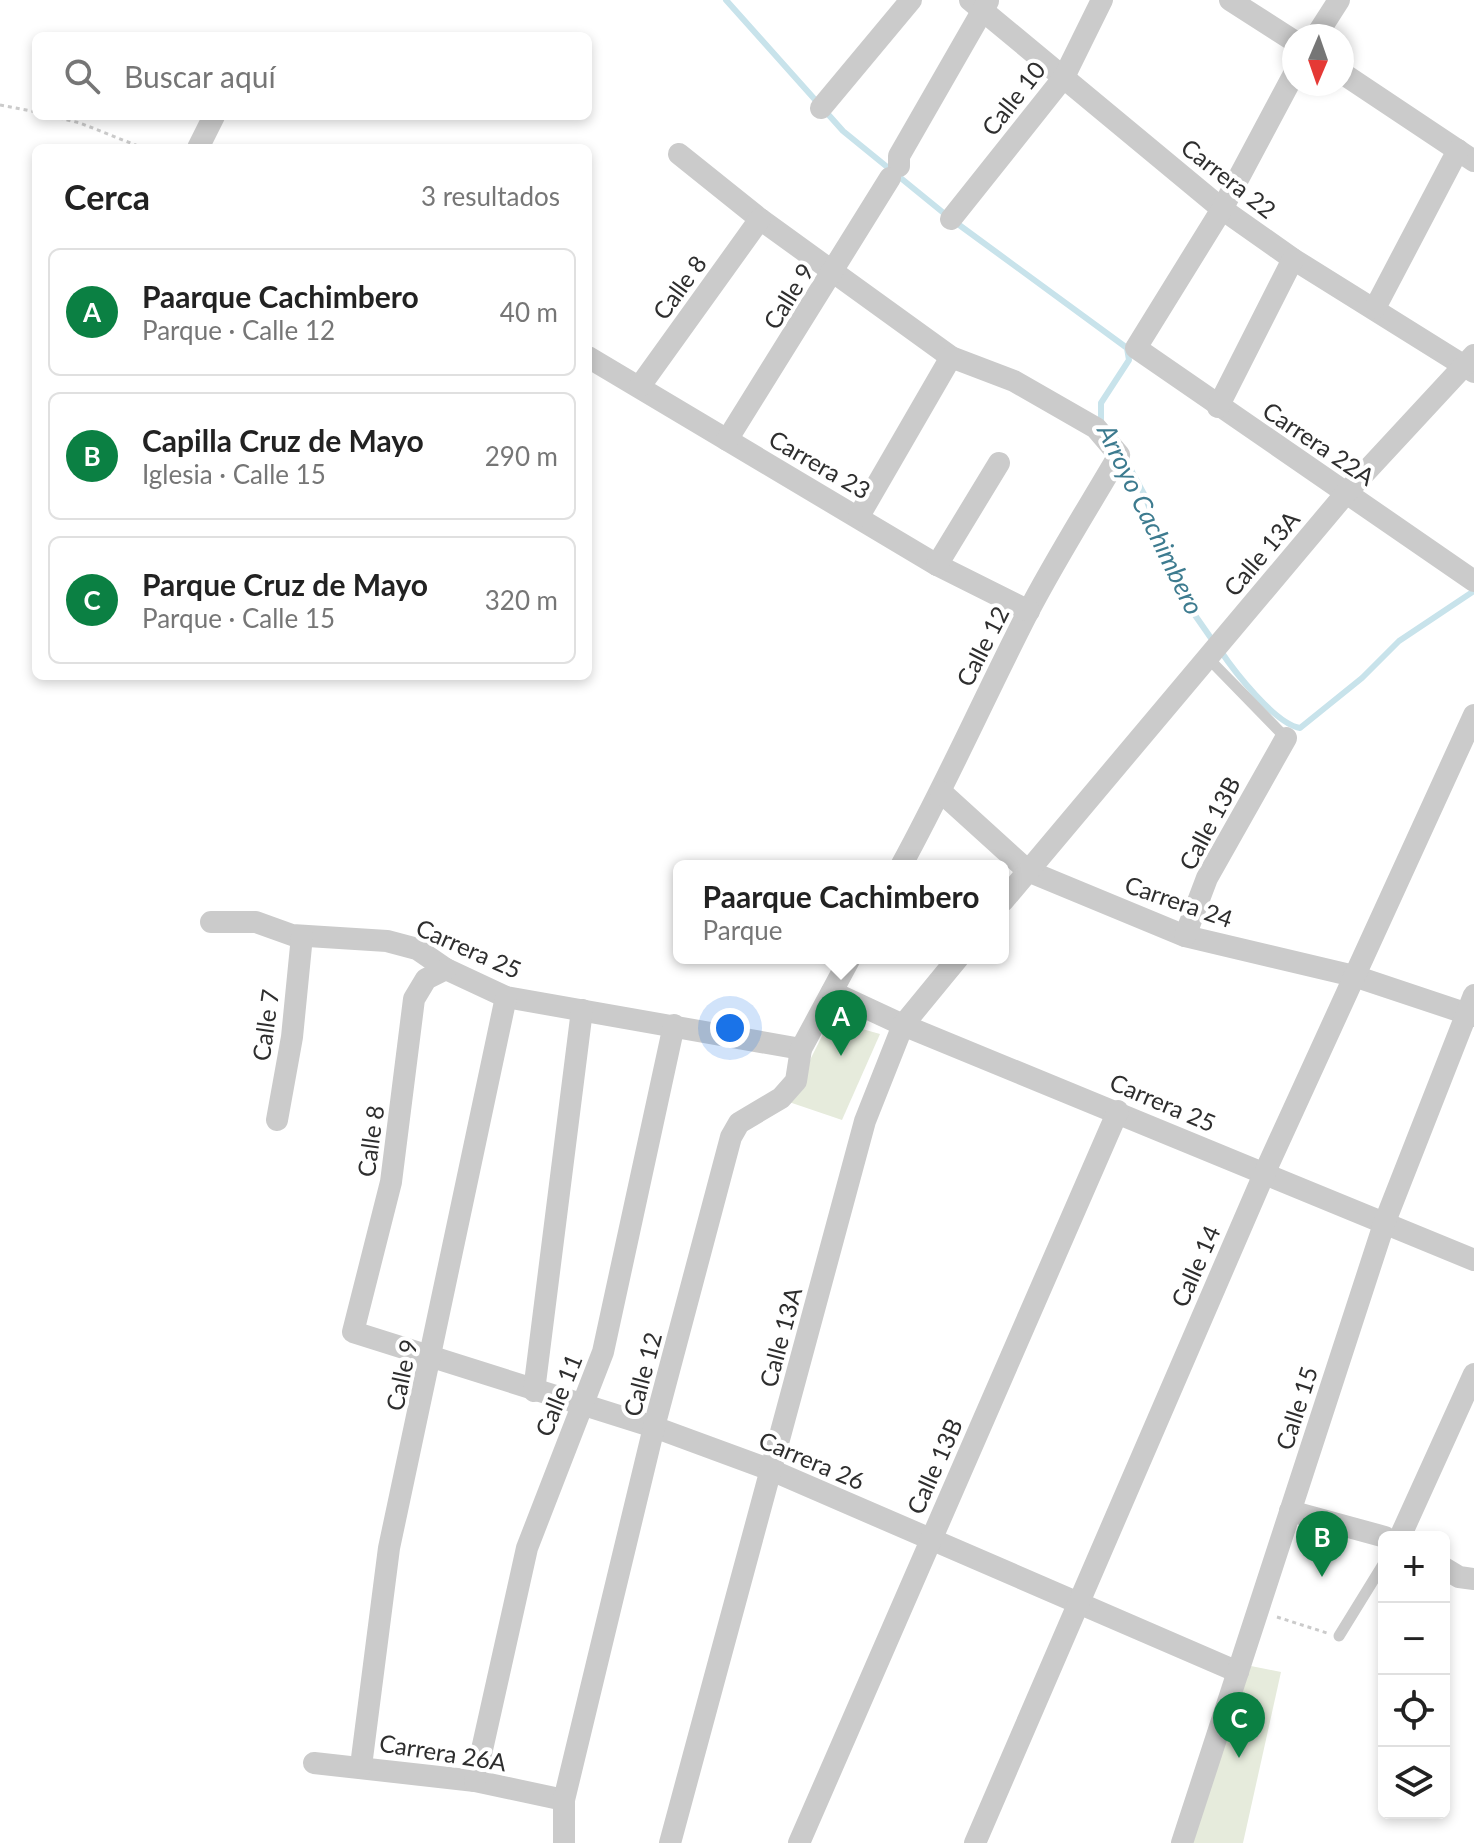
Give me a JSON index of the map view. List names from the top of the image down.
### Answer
{
  "streets": {
    "street": [
      "Calle 10",
      "Carrera 22",
      "Calle 8",
      "Calle 9",
      "Carrera 22A",
      "Carrera 23",
      "Calle 13A",
      "Calle 12",
      "Calle 13B",
      "Carrera 24",
      "Carrera 25",
      "Calle 7",
      "Calle 14",
      "Calle 11",
      "Calle 15",
      "Carrera 26",
      "Carrera 26A"
    ]
  },
  "crossings": [
    ["Calle 10", "Carrera 22"],
    ["Carrera 22", "Calle 9"],
    ["Carrera 22", "Carrera 22A"],
    ["Carrera 22", "Calle 13A"],
    ["Calle 8", "Carrera 23"],
    ["Calle 8", "Carrera 25"],
    ["Calle 8", "Carrera 26"],
    ["Calle 9", "Carrera 23"],
    ["Calle 9", "Carrera 25"],
    ["Calle 9", "Carrera 26"],
    ["Calle 9", "Carrera 26A"],
    ["Carrera 22A", "Calle 13A"],
    ["Carrera 23", "Calle 12"],
    ["Calle 13A", "Carrera 24"],
    ["Calle 13A", "Carrera 25"],
    ["Calle 13A", "Carrera 26"],
    ["Calle 12", "Carrera 24"],
    ["Calle 12", "Carrera 25"],
    ["Calle 12", "Carrera 26"],
    ["Calle 12", "Carrera 26A"],
    ["Calle 13B", "Carrera 24"],
    ["Calle 13B", "Carrera 25"],
    ["Calle 13B", "Carrera 26"],
    ["Carrera 24", "Calle 14"],
    ["Carrera 24", "Calle 15"],
    ["Carrera 25", "Calle 7"],
    ["Carrera 25", "Calle 14"],
    ["Carrera 25", "Calle 11"],
    ["Carrera 25", "Calle 15"],
    ["Calle 14", "Carrera 26"],
    ["Calle 11", "Carrera 26"],
    ["Calle 11", "Carrera 26A"],
    ["Calle 15", "Carrera 26"]
  ],
  "water": ["Arroyo Cachimbero"],
  "north": "bottom",
  "page": {
    "search": "Buscar aquí",
    "heading": ["Cerca", "3 resultados"],
    "list": [
      {
        "mark": "A",
        "name": "Paarque Cachimbero",
        "note": "Parque · Calle 12",
        "value": "40 m"
      },
      {
        "mark": "B",
        "name": "Capilla Cruz de Mayo",
        "note": "Iglesia · Calle 15",
        "value": "290 m"
      },
      {
        "mark": "C",
        "name": "Parque Cruz de Mayo",
        "note": "Parque · Calle 15",
        "value": "320 m"
      }
    ],
    "popup": ["Paarque Cachimbero", "Parque"],
    "pins": ["A", "B", "C"],
    "map_buttons": ["+", "−"]
  }
}
